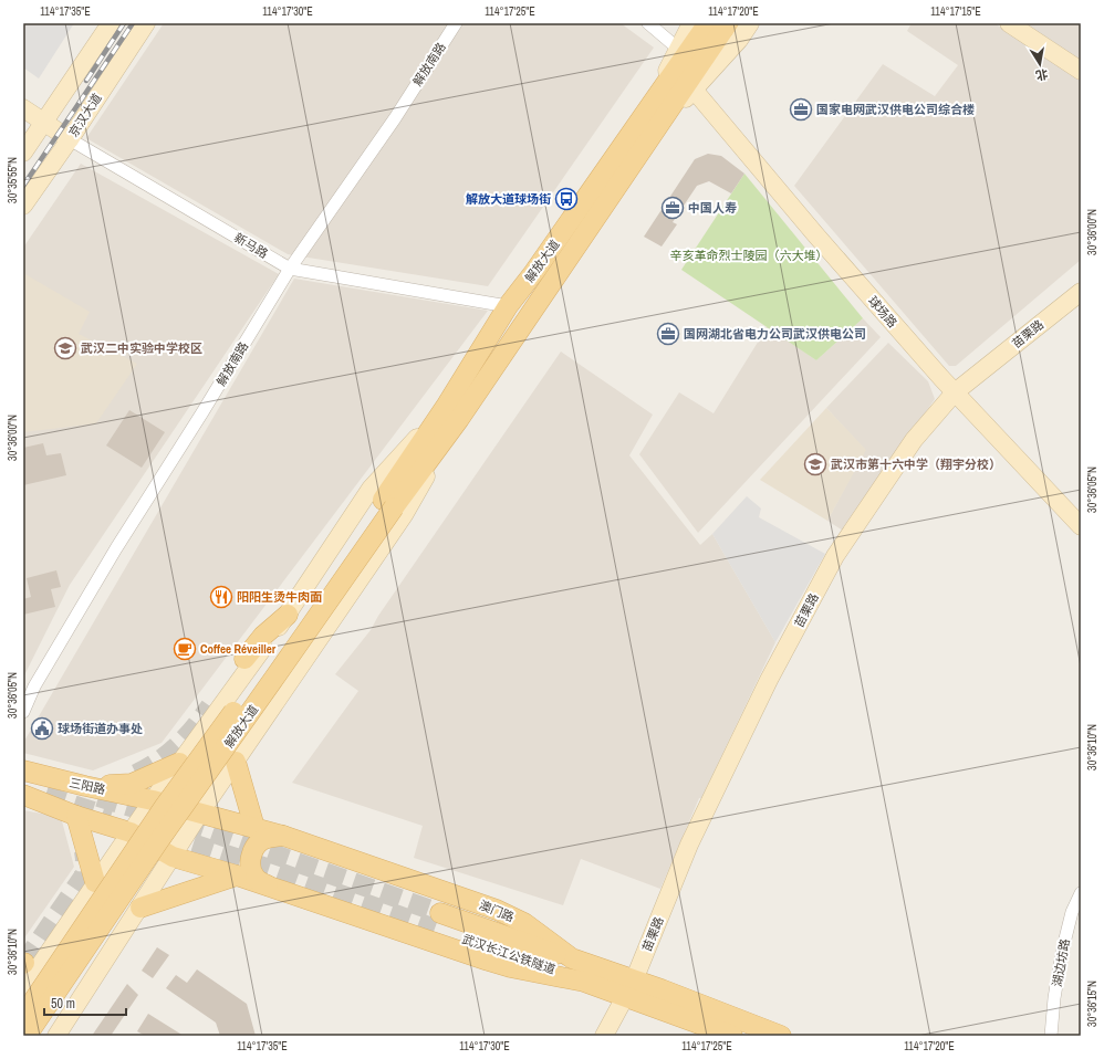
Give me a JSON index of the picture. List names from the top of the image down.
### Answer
{
  "streets": {
    "main road": [
      "京汉大道",
      "新马路",
      "解放大道",
      "球场路",
      "苗栗路",
      "三阳路",
      "澳门路",
      "武汉长江公铁隧道"
    ],
    "street": ["解放南路", "湖边坊路"]
  },
  "crossings": [
    ["解放南路", "新马路"],
    ["京汉大道", "新马路"],
    ["新马路", "解放大道"],
    ["解放大道", "球场路"],
    ["解放大道", "三阳路"],
    ["解放大道", "澳门路"],
    ["球场路", "苗栗路"],
    ["苗栗路", "澳门路"],
    ["三阳路", "澳门路"],
    ["澳门路", "武汉长江公铁隧道"]
  ],
  "parks": ["辛亥革命烈士陵园（六大堆）"],
  "places": {
    "office": ["国家电网武汉供电公司综合楼", "中国人寿", "国网湖北省电力公司武汉供电公司"],
    "bus stop": ["解放大道球场街"],
    "school or university": ["武汉二中实验中学校区", "武汉市第十六中学（翔宇分校）"],
    "restaurant": ["阳阳生烫牛肉面"],
    "cafe": ["Coffee Réveiller"],
    "public building": ["球场街道办事处"]
  },
  "scale_bar": "50 m",
  "north": "bottom",
  "coordinates": [
    "114°17'35\"E",
    "114°17'30\"E",
    "114°17'25\"E",
    "114°17'20\"E",
    "114°17'15\"E",
    "30°35'55\"N",
    "30°36'00\"N",
    "30°36'05\"N",
    "30°36'10\"N",
    "30°36'15\"N"
  ]
}
